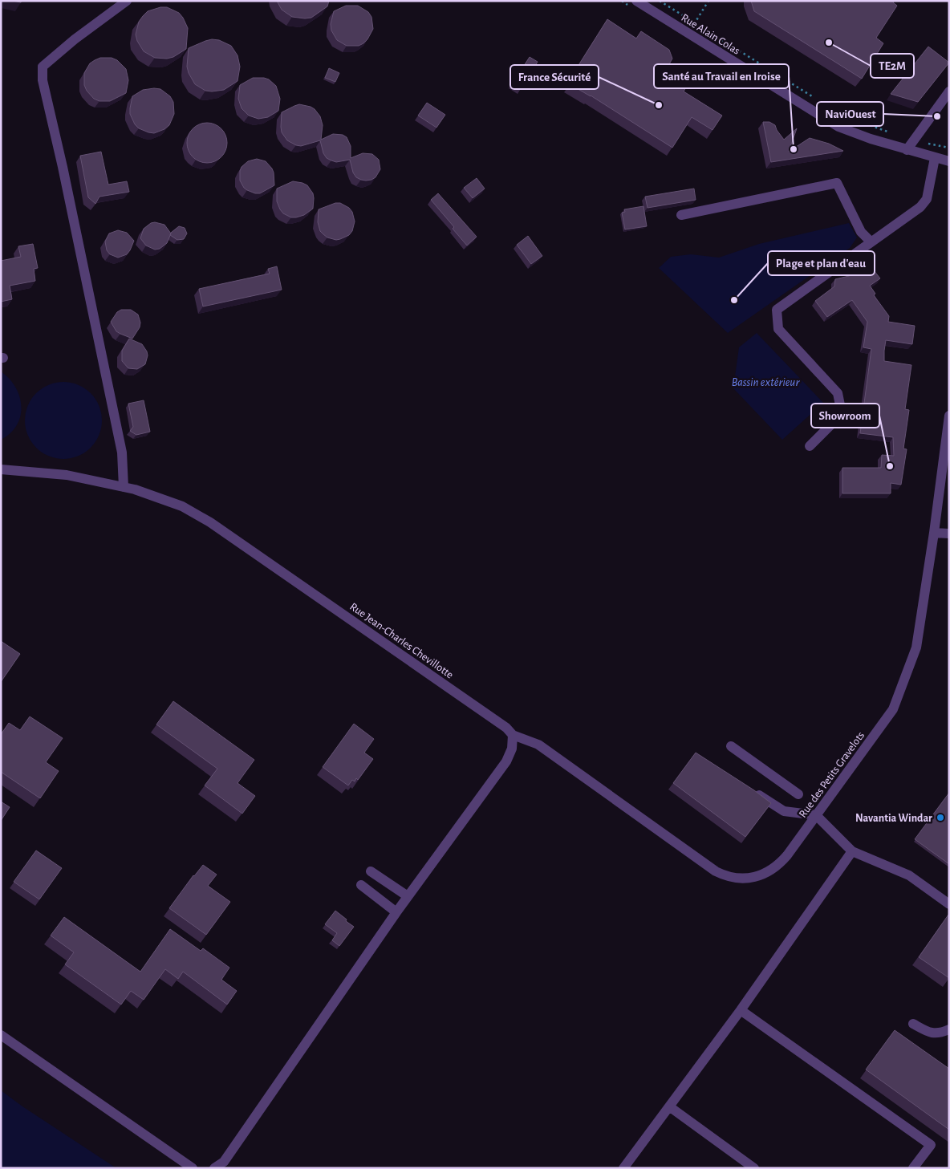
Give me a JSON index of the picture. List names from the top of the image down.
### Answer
{
  "streets": {
    "street": ["Rue Alain Colas", "Rue Jean-Charles Chevillotte", "Rue des Petits Gravelots"]
  },
  "crossings": [
    ["Rue Jean-Charles Chevillotte", "Rue des Petits Gravelots"]
  ],
  "water": ["Bassin extérieur"],
  "places": [
    "TE2M",
    "France Sécurité",
    "NaviOuest",
    "Santé au Travail en Iroise",
    "Plage et plan d'eau",
    "Showroom",
    "Navantia Windar"
  ]
}
